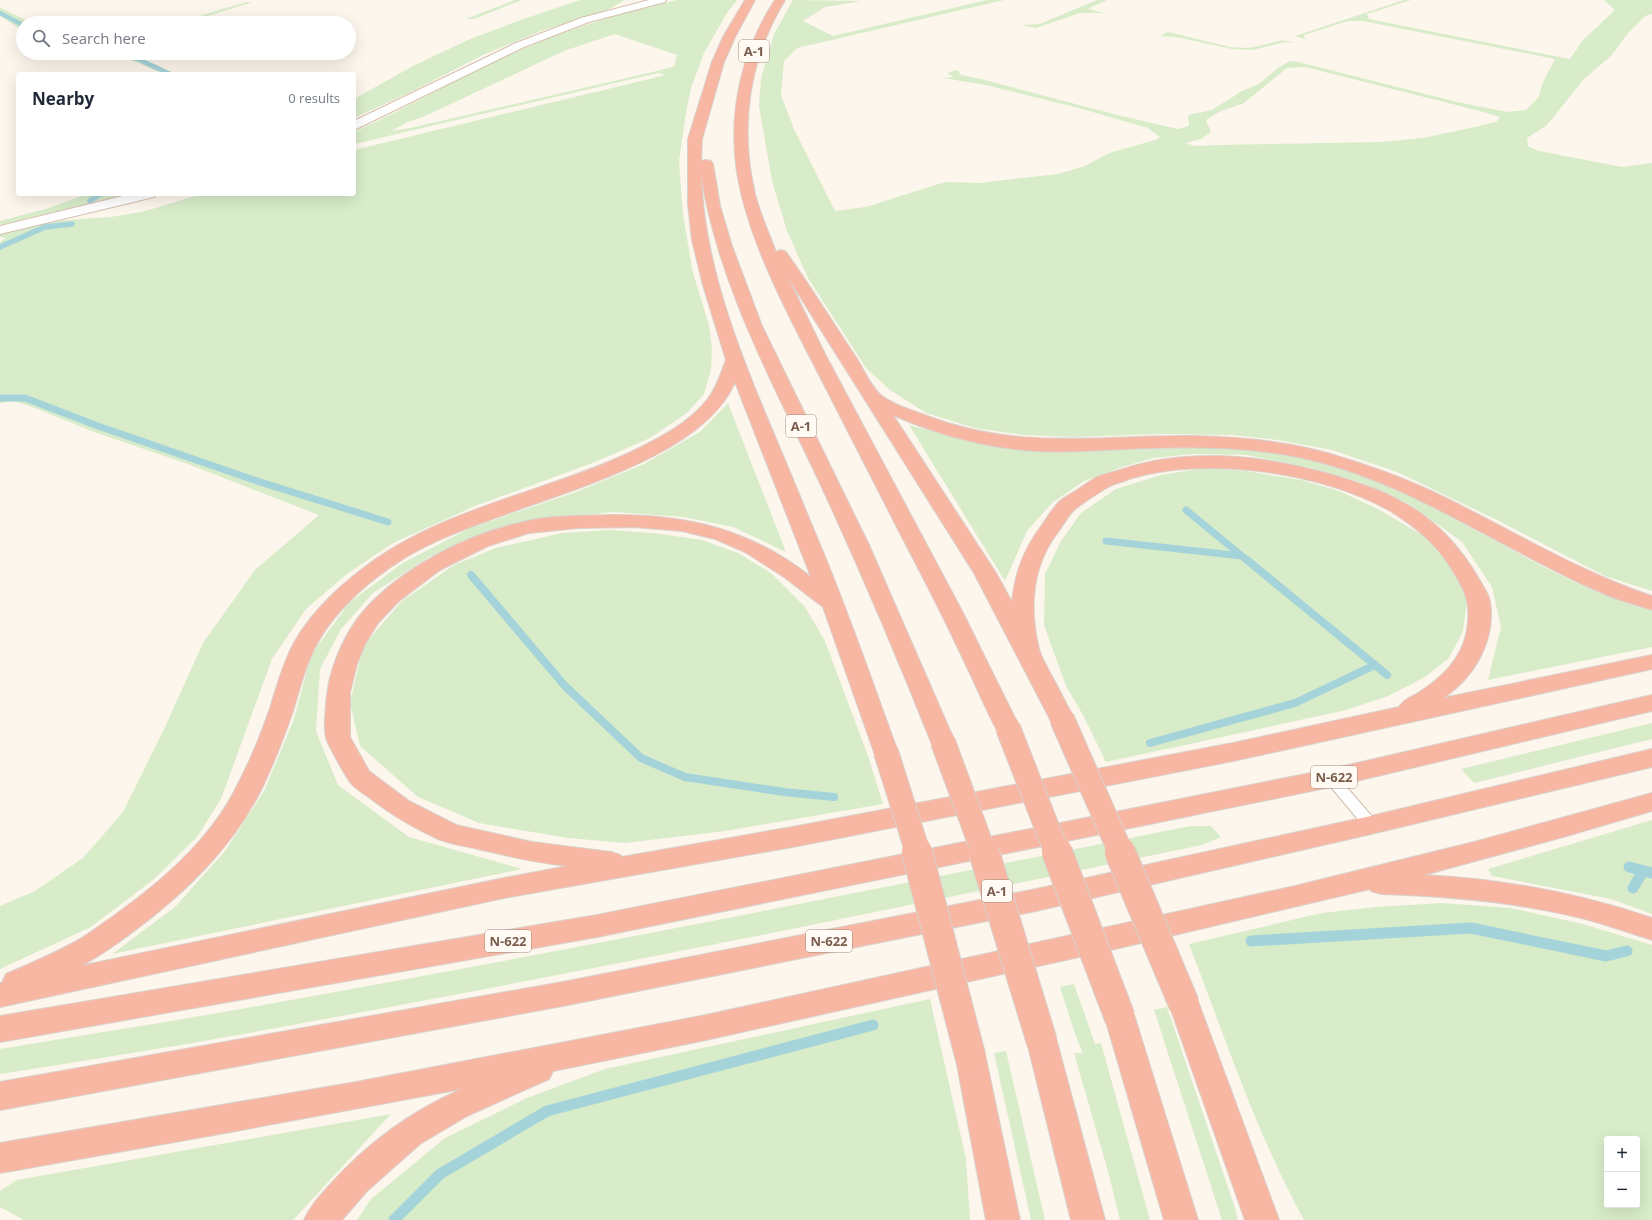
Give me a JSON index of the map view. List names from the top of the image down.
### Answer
{
  "streets": {
    "highway": ["A-1", "N-622"]
  },
  "page": {
    "search": "Search here",
    "heading": ["Nearby", "0 results"],
    "map_buttons": ["+", "−"]
  }
}
